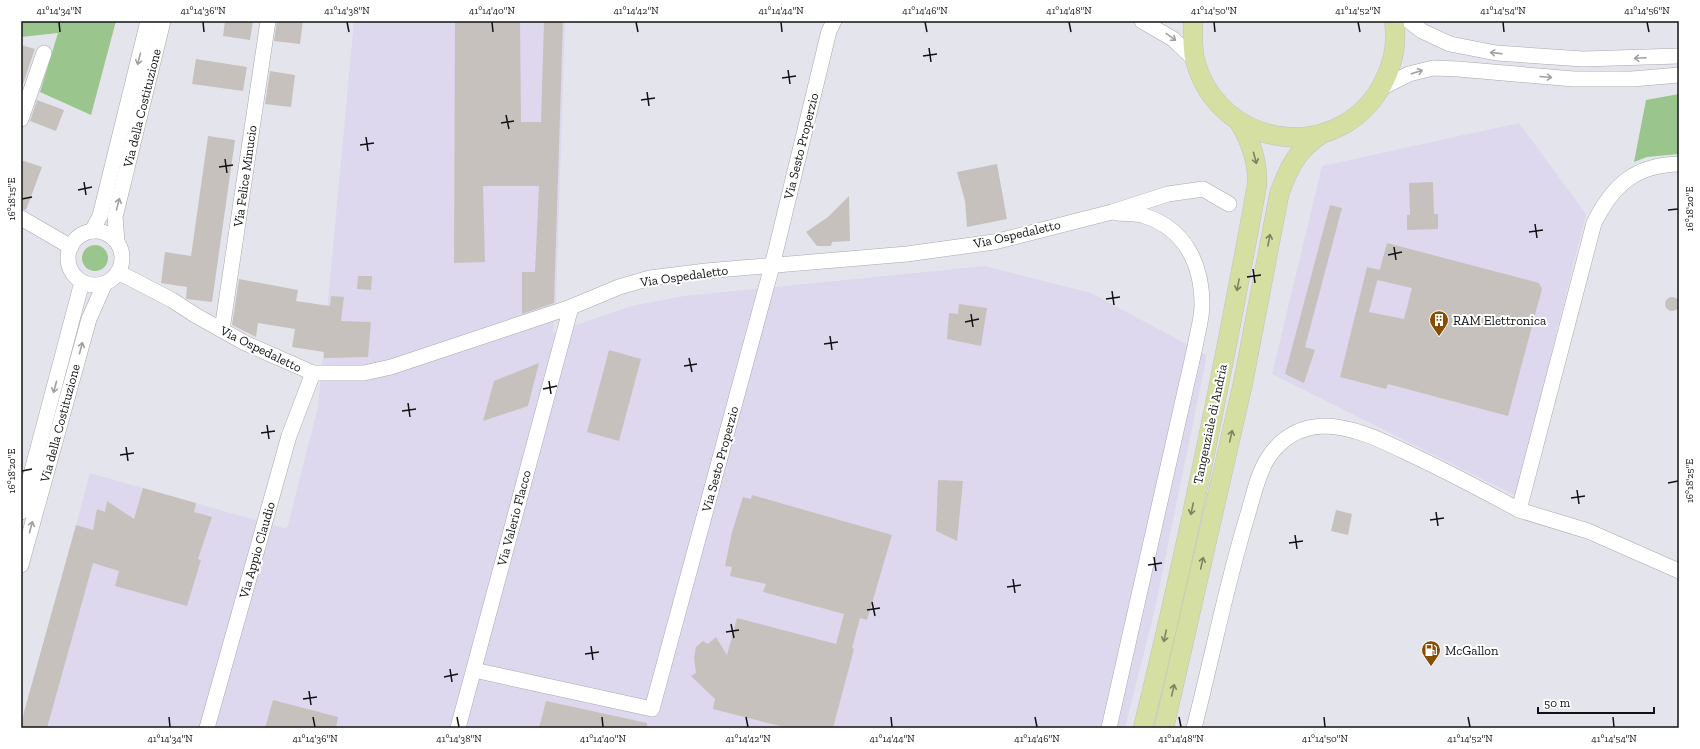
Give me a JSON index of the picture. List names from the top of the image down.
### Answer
{
  "streets": {
    "main road": ["Tangenziale di Andria"],
    "street": [
      "Via della Costituzione",
      "Via Sesto Properzio",
      "Via Felice Minucio",
      "Via Ospedaletto",
      "Via Valerio Flacco",
      "Via Appio Claudio"
    ]
  },
  "crossings": [
    ["Via della Costituzione", "Via Ospedaletto"],
    ["Via Sesto Properzio", "Via Ospedaletto"],
    ["Via Sesto Properzio", "Via Valerio Flacco"],
    ["Via Felice Minucio", "Via Ospedaletto"],
    ["Via Ospedaletto", "Via Valerio Flacco"],
    ["Via Ospedaletto", "Via Appio Claudio"]
  ],
  "places": {
    "building": ["RAM Elettronica"],
    "fuel station": ["McGallon"]
  },
  "scale_bar": "50 m",
  "coordinates": [
    "41°14'34\"N",
    "41°14'36\"N",
    "41°14'38\"N",
    "41°14'40\"N",
    "41°14'42\"N",
    "41°14'44\"N",
    "41°14'46\"N",
    "41°14'48\"N",
    "41°14'50\"N",
    "41°14'52\"N",
    "41°14'54\"N",
    "41°14'56\"N",
    "16°18'15\"E",
    "16°18'20\"E",
    "16°18'25\"E"
  ]
}
